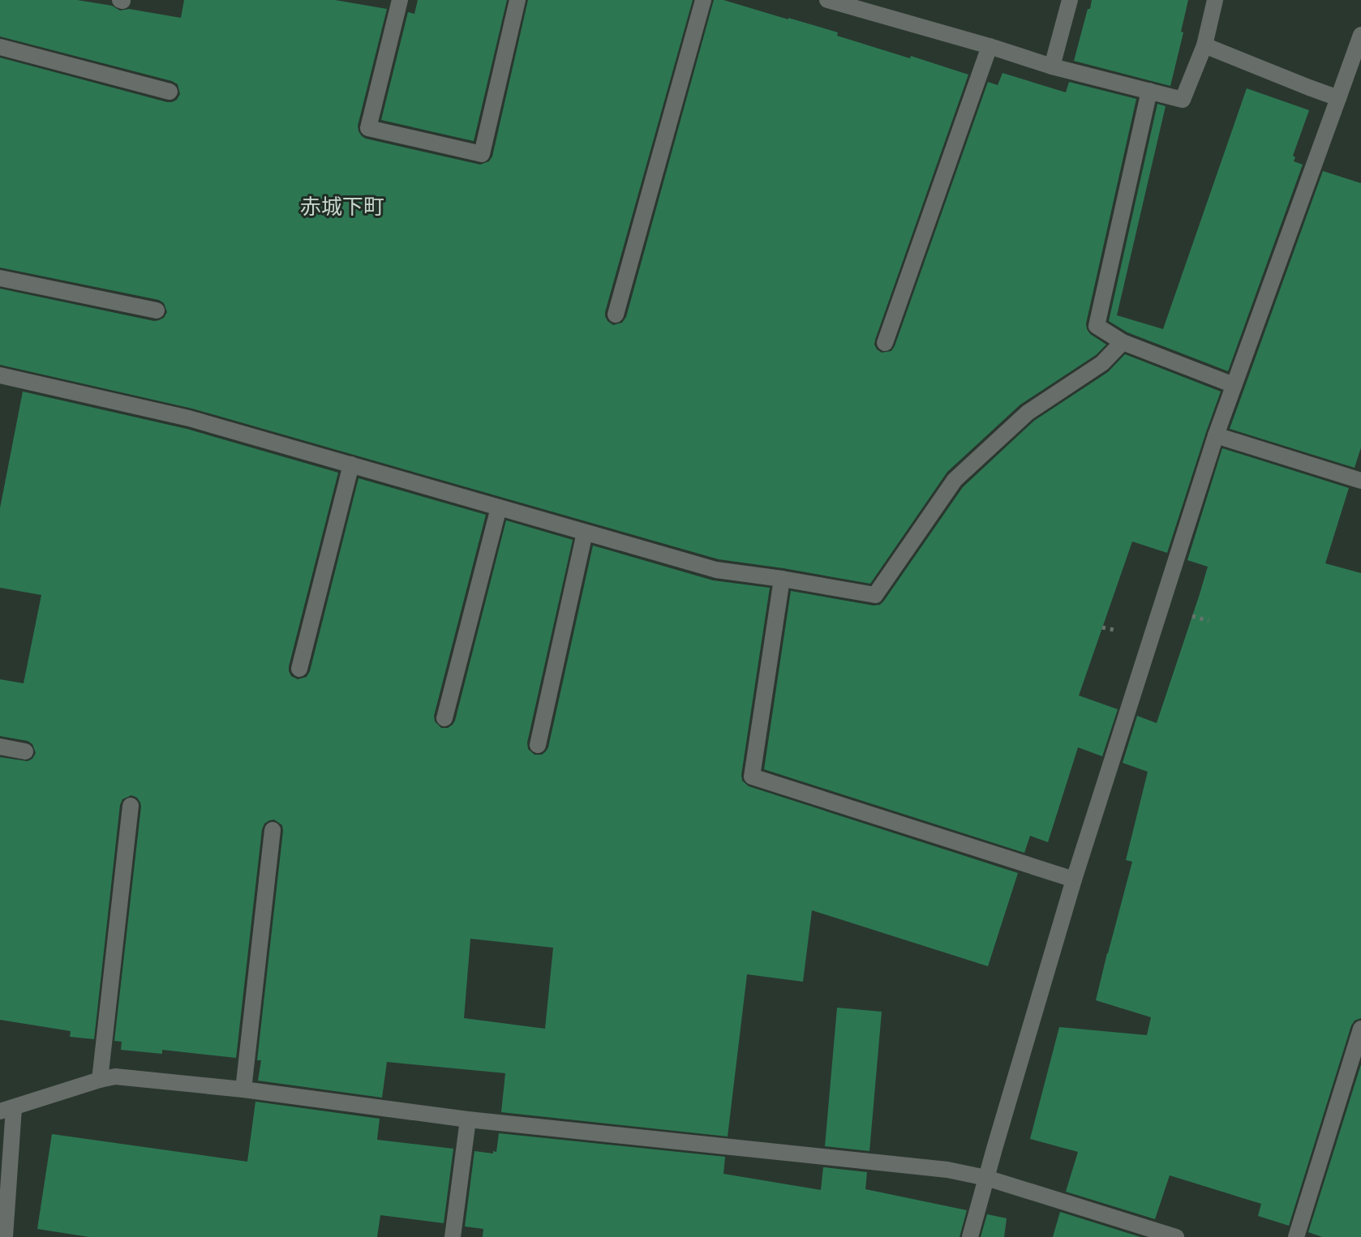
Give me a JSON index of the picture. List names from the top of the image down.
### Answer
{
  "districts": ["赤城下町"]
}
